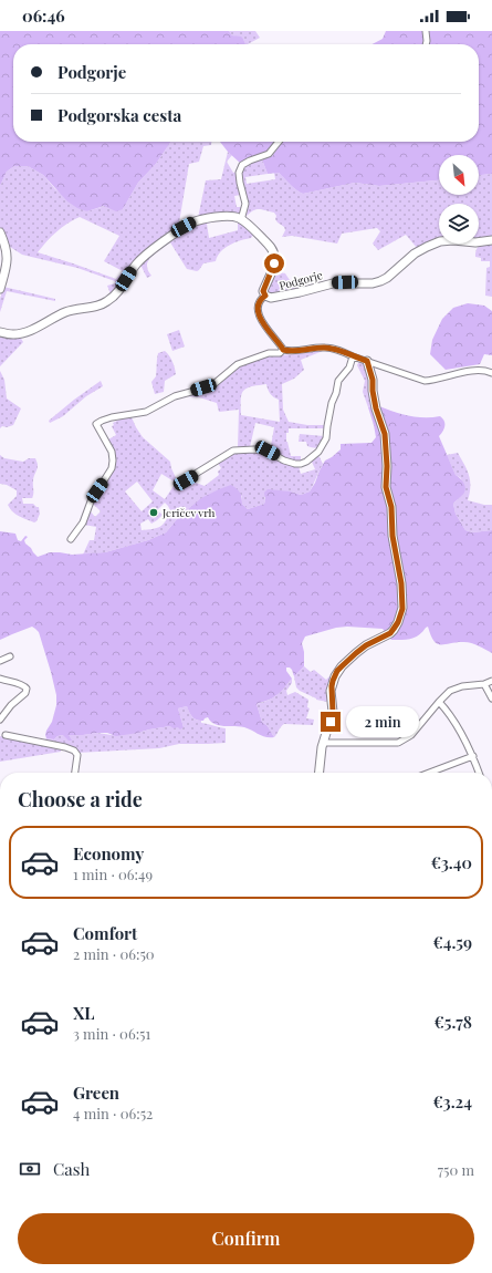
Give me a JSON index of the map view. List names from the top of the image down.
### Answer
{
  "streets": {
    "street": ["Podgorje"]
  },
  "places": ["Jeričev vrh"],
  "north": "bottom right",
  "page": {
    "status": "06:46",
    "banner": ["Podgorje", "Podgorska cesta"],
    "bubble": "2 min",
    "heading": "Choose a ride",
    "list": [
      {
        "name": "Economy",
        "note": "1 min · 06:49",
        "value": "€3.40"
      },
      {
        "name": "Comfort",
        "note": "2 min · 06:50",
        "value": "€4.59"
      },
      {
        "name": "XL",
        "note": "3 min · 06:51",
        "value": "€5.78"
      },
      {
        "name": "Green",
        "note": "4 min · 06:52",
        "value": "€3.24"
      }
    ],
    "pay": ["Cash", "750 m"],
    "buttons": "Confirm"
  }
}
